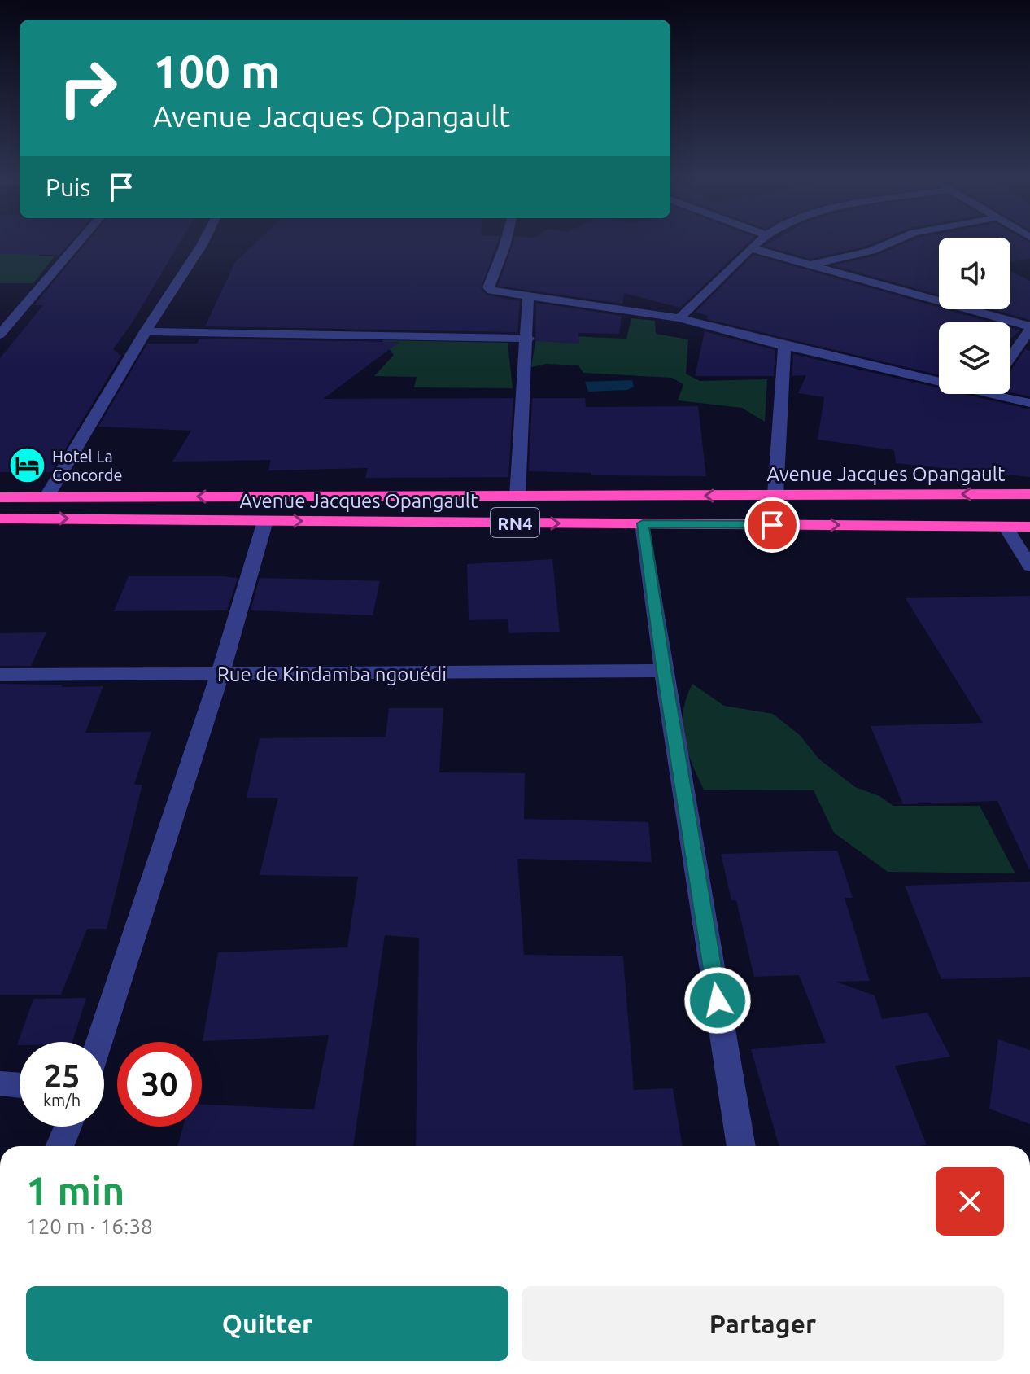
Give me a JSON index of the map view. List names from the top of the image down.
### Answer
{
  "streets": {
    "highway": ["Avenue Jacques Opangault", "RN4"],
    "street": ["Rue de Kindamba ngouédi"]
  },
  "places": {
    "hotel": ["Hotel La Concorde"]
  },
  "page": {
    "turn": ["100 m", "Avenue Jacques Opangault"],
    "then": "Puis",
    "speed": "25 km/h",
    "limit": "30",
    "heading": ["1 min", "120 m · 16:38"],
    "buttons": ["Quitter", "Partager"]
  }
}
